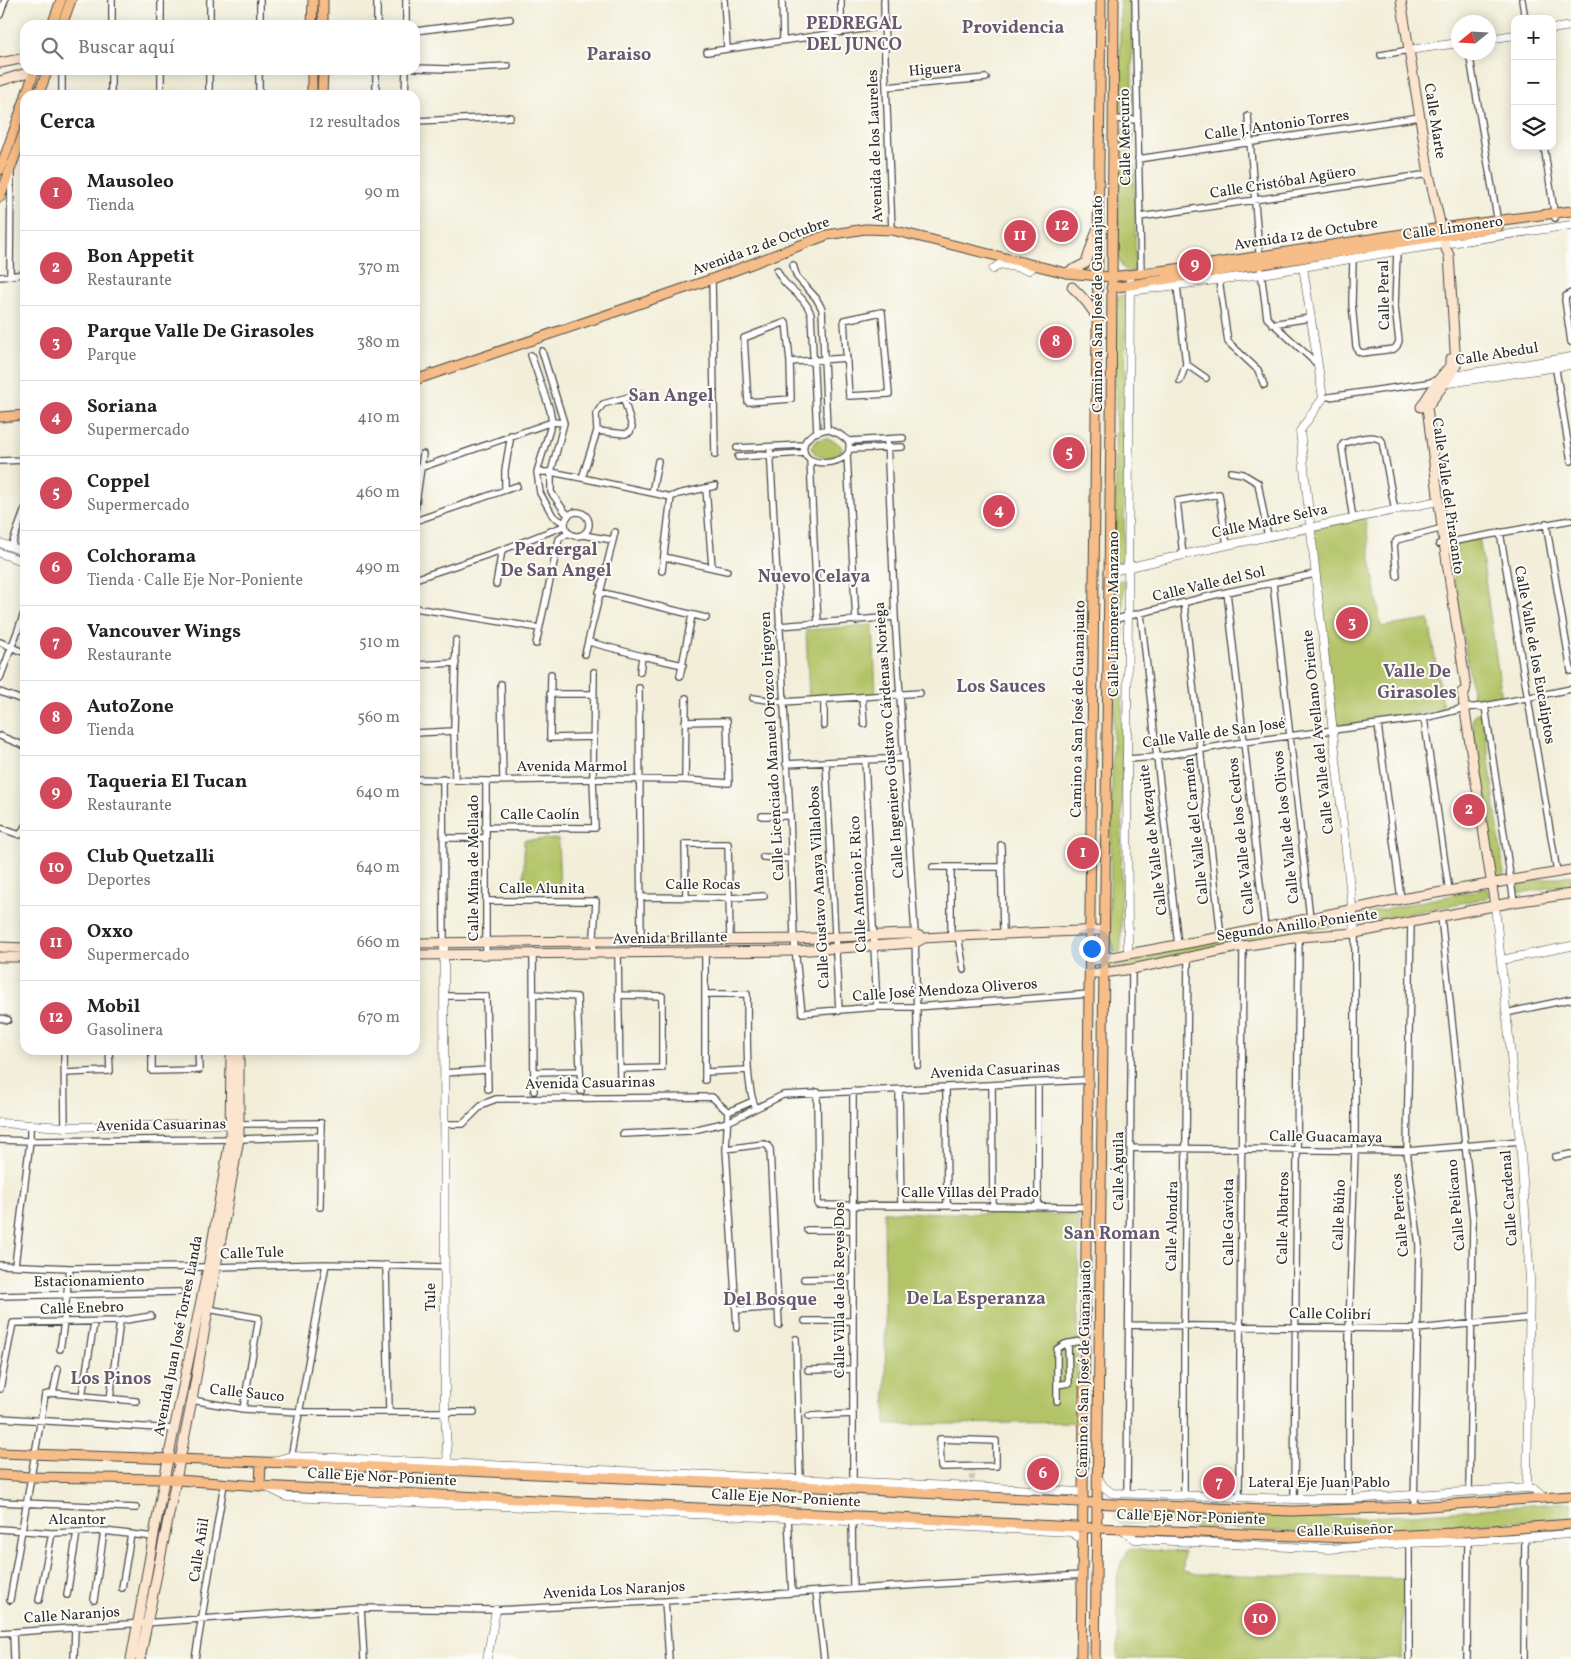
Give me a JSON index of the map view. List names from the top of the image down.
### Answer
{
  "streets": {
    "main road": [
      "Calle Marte",
      "Avenida 12 de Octubre",
      "Camino a San José de Guanajuato",
      "Calle Valle del Piracanto",
      "Segundo Anillo Poniente",
      "Avenida Brillante",
      "Avenida Juan José Torres Landa",
      "Calle Eje Nor-Poniente"
    ],
    "street": [
      "Higuera",
      "Calle J. Antonio Torres",
      "Calle Mercurio",
      "Avenida de los Laureles",
      "Calle Cristóbal Agüero",
      "Calle Limonero",
      "Calle Peral",
      "Calle Abedul",
      "Calle Madre Selva",
      "Calle Valle del Sol",
      "Calle Limonero Manzano",
      "Calle Valle de los Eucaliptos",
      "Calle Valle del Avellano Oriente",
      "Calle Valle de San José",
      "Calle Ingeniero Gustavo Cárdenas Noriega",
      "Calle Licenciado Manuel Orozco Irigoyen",
      "Avenida Marmol",
      "Calle Caolín",
      "Calle Valle de los Olivos",
      "Calle Valle del Carmén",
      "Calle Valle de los Cedros",
      "Calle Valle de Mezquite",
      "Calle Mina de Mellado",
      "Calle Antonio F. Rico",
      "Calle Rocas",
      "Calle Gustavo Anaya Villalobos",
      "Calle Alunita",
      "Calle José Mendoza Oliveros",
      "Avenida Casuarinas",
      "Calle Guacamaya",
      "Calle Águila",
      "Calle Villas del Prado",
      "Calle Cardenal",
      "Calle Pelícano",
      "Calle Búho",
      "Calle Pericos",
      "Calle Albatros",
      "Calle Gaviota",
      "Calle Alondra",
      "Calle Tule",
      "Estacionamiento",
      "Calle Villa de los Reyes Dos",
      "Tule",
      "Calle Enebro",
      "Calle Colibrí",
      "Calle Sauco",
      "Lateral Eje Juan Pablo",
      "Alcantor",
      "Calle Ruiseñor",
      "Calle Añil",
      "Avenida Los Naranjos",
      "Calle Naranjos"
    ]
  },
  "crossings": [
    ["Higuera", "Avenida de los Laureles"],
    ["Calle Marte", "Calle J. Antonio Torres"],
    ["Calle Marte", "Calle Cristóbal Agüero"],
    ["Calle Marte", "Calle Limonero"],
    ["Calle Marte", "Avenida 12 de Octubre"],
    ["Calle Marte", "Calle Valle del Piracanto"],
    ["Calle J. Antonio Torres", "Calle Mercurio"],
    ["Calle Mercurio", "Calle Cristóbal Agüero"],
    ["Calle Mercurio", "Avenida 12 de Octubre"],
    ["Avenida de los Laureles", "Avenida 12 de Octubre"],
    ["Calle Limonero", "Calle Peral"],
    ["Calle Limonero", "Calle Valle del Piracanto"],
    ["Calle Limonero", "Calle Limonero Manzano"],
    ["Avenida 12 de Octubre", "Camino a San José de Guanajuato"],
    ["Avenida 12 de Octubre", "Calle Limonero Manzano"],
    ["Camino a San José de Guanajuato", "Calle Madre Selva"],
    ["Camino a San José de Guanajuato", "Calle Valle del Sol"],
    ["Camino a San José de Guanajuato", "Segundo Anillo Poniente"],
    ["Camino a San José de Guanajuato", "Avenida Brillante"],
    ["Camino a San José de Guanajuato", "Calle José Mendoza Oliveros"],
    ["Camino a San José de Guanajuato", "Avenida Casuarinas"],
    ["Camino a San José de Guanajuato", "Calle Villas del Prado"],
    ["Camino a San José de Guanajuato", "Calle Eje Nor-Poniente"],
    ["Camino a San José de Guanajuato", "Lateral Eje Juan Pablo"],
    ["Camino a San José de Guanajuato", "Avenida Los Naranjos"],
    ["Calle Abedul", "Calle Valle del Piracanto"],
    ["Calle Abedul", "Calle Valle del Avellano Oriente"],
    ["Calle Valle del Piracanto", "Calle Madre Selva"],
    ["Calle Valle del Piracanto", "Calle Valle de San José"],
    ["Calle Valle del Piracanto", "Segundo Anillo Poniente"],
    ["Calle Valle del Piracanto", "Calle Cardenal"],
    ["Calle Madre Selva", "Calle Limonero Manzano"],
    ["Calle Madre Selva", "Calle Valle del Avellano Oriente"],
    ["Calle Valle del Sol", "Calle Limonero Manzano"],
    ["Calle Valle del Sol", "Calle Valle del Avellano Oriente"],
    ["Calle Valle del Sol", "Calle Valle de los Olivos"],
    ["Calle Valle del Sol", "Calle Valle del Carmén"],
    ["Calle Valle del Sol", "Calle Valle de los Cedros"],
    ["Calle Valle del Sol", "Calle Valle de Mezquite"],
    ["Calle Limonero Manzano", "Calle Valle de San José"],
    ["Calle Limonero Manzano", "Segundo Anillo Poniente"],
    ["Calle Valle de los Eucaliptos", "Calle Valle de San José"],
    ["Calle Valle de los Eucaliptos", "Segundo Anillo Poniente"],
    ["Calle Valle del Avellano Oriente", "Calle Valle de San José"],
    ["Calle Valle del Avellano Oriente", "Segundo Anillo Poniente"],
    ["Calle Valle del Avellano Oriente", "Calle Búho"],
    ["Calle Valle de San José", "Calle Valle de los Olivos"],
    ["Calle Valle de San José", "Calle Valle del Carmén"],
    ["Calle Valle de San José", "Calle Valle de los Cedros"],
    ["Calle Valle de San José", "Calle Valle de Mezquite"],
    ["Calle Ingeniero Gustavo Cárdenas Noriega", "Avenida Brillante"],
    ["Calle Ingeniero Gustavo Cárdenas Noriega", "Calle José Mendoza Oliveros"],
    ["Calle Licenciado Manuel Orozco Irigoyen", "Avenida Brillante"],
    ["Calle Licenciado Manuel Orozco Irigoyen", "Calle José Mendoza Oliveros"],
    ["Avenida Marmol", "Calle Caolín"],
    ["Avenida Marmol", "Calle Mina de Mellado"],
    ["Calle Caolín", "Calle Mina de Mellado"],
    ["Calle Valle de los Olivos", "Segundo Anillo Poniente"],
    ["Calle Valle del Carmén", "Segundo Anillo Poniente"],
    ["Calle Valle de los Cedros", "Segundo Anillo Poniente"],
    ["Calle Valle de Mezquite", "Segundo Anillo Poniente"],
    ["Calle Mina de Mellado", "Calle Alunita"],
    ["Calle Mina de Mellado", "Avenida Brillante"],
    ["Calle Antonio F. Rico", "Avenida Brillante"],
    ["Calle Antonio F. Rico", "Calle José Mendoza Oliveros"],
    ["Calle Gustavo Anaya Villalobos", "Avenida Brillante"],
    ["Calle Gustavo Anaya Villalobos", "Calle José Mendoza Oliveros"],
    ["Calle Alunita", "Avenida Brillante"],
    ["Segundo Anillo Poniente", "Calle Águila"],
    ["Segundo Anillo Poniente", "Calle Cardenal"],
    ["Segundo Anillo Poniente", "Calle Pelícano"],
    ["Segundo Anillo Poniente", "Calle Búho"],
    ["Segundo Anillo Poniente", "Calle Pericos"],
    ["Segundo Anillo Poniente", "Calle Albatros"],
    ["Segundo Anillo Poniente", "Calle Gaviota"],
    ["Segundo Anillo Poniente", "Calle Alondra"],
    ["Avenida Brillante", "Tule"],
    ["Avenida Casuarinas", "Calle Villas del Prado"],
    ["Avenida Casuarinas", "Calle Villa de los Reyes Dos"],
    ["Avenida Casuarinas", "Tule"],
    ["Avenida Casuarinas", "Avenida Juan José Torres Landa"],
    ["Calle Guacamaya", "Calle Águila"],
    ["Calle Guacamaya", "Calle Cardenal"],
    ["Calle Guacamaya", "Calle Pelícano"],
    ["Calle Guacamaya", "Calle Búho"],
    ["Calle Guacamaya", "Calle Pericos"],
    ["Calle Guacamaya", "Calle Albatros"],
    ["Calle Guacamaya", "Calle Gaviota"],
    ["Calle Guacamaya", "Calle Alondra"],
    ["Calle Águila", "Calle Colibrí"],
    ["Calle Águila", "Lateral Eje Juan Pablo"],
    ["Calle Villas del Prado", "Calle Villa de los Reyes Dos"],
    ["Calle Cardenal", "Calle Colibrí"],
    ["Calle Cardenal", "Lateral Eje Juan Pablo"],
    ["Calle Pelícano", "Calle Colibrí"],
    ["Calle Pelícano", "Lateral Eje Juan Pablo"],
    ["Calle Búho", "Calle Colibrí"],
    ["Calle Búho", "Lateral Eje Juan Pablo"],
    ["Calle Pericos", "Calle Colibrí"],
    ["Calle Pericos", "Calle Eje Nor-Poniente"],
    ["Calle Pericos", "Lateral Eje Juan Pablo"],
    ["Calle Albatros", "Calle Colibrí"],
    ["Calle Albatros", "Lateral Eje Juan Pablo"],
    ["Calle Gaviota", "Calle Colibrí"],
    ["Calle Gaviota", "Lateral Eje Juan Pablo"],
    ["Calle Alondra", "Calle Colibrí"],
    ["Calle Alondra", "Lateral Eje Juan Pablo"],
    ["Calle Tule", "Tule"],
    ["Calle Tule", "Avenida Juan José Torres Landa"],
    ["Calle Villa de los Reyes Dos", "Calle Eje Nor-Poniente"],
    ["Tule", "Calle Sauco"],
    ["Tule", "Calle Eje Nor-Poniente"],
    ["Avenida Juan José Torres Landa", "Calle Sauco"],
    ["Avenida Juan José Torres Landa", "Calle Eje Nor-Poniente"],
    ["Avenida Juan José Torres Landa", "Alcantor"],
    ["Avenida Juan José Torres Landa", "Avenida Los Naranjos"],
    ["Avenida Juan José Torres Landa", "Calle Naranjos"],
    ["Calle Eje Nor-Poniente", "Calle Ruiseñor"],
    ["Calle Eje Nor-Poniente", "Calle Añil"],
    ["Calle Añil", "Avenida Los Naranjos"],
    ["Avenida Los Naranjos", "Calle Naranjos"]
  ],
  "districts": [
    "PEDREGAL DEL JUNCO",
    "Providencia",
    "Paraiso",
    "San Angel",
    "Pedrergal De San Angel",
    "Nuevo Celaya",
    "Valle De Girasoles",
    "Los Sauces",
    "San Roman",
    "De La Esperanza",
    "Del Bosque",
    "Los Pinos"
  ],
  "north": "left",
  "page": {
    "map_buttons": ["+", "−"],
    "search": "Buscar aquí",
    "heading": ["Cerca", "12 resultados"],
    "list": [
      {
        "mark": "1",
        "name": "Mausoleo",
        "note": "Tienda",
        "value": "90 m"
      },
      {
        "mark": "2",
        "name": "Bon Appetit",
        "note": "Restaurante",
        "value": "370 m"
      },
      {
        "mark": "3",
        "name": "Parque Valle De Girasoles",
        "note": "Parque",
        "value": "380 m"
      },
      {
        "mark": "4",
        "name": "Soriana",
        "note": "Supermercado",
        "value": "410 m"
      },
      {
        "mark": "5",
        "name": "Coppel",
        "note": "Supermercado",
        "value": "460 m"
      },
      {
        "mark": "6",
        "name": "Colchorama",
        "note": "Tienda · Calle Eje Nor-Poniente",
        "value": "490 m"
      },
      {
        "mark": "7",
        "name": "Vancouver Wings",
        "note": "Restaurante",
        "value": "510 m"
      },
      {
        "mark": "8",
        "name": "AutoZone",
        "note": "Tienda",
        "value": "560 m"
      },
      {
        "mark": "9",
        "name": "Taqueria El Tucan",
        "note": "Restaurante",
        "value": "640 m"
      },
      {
        "mark": "10",
        "name": "Club Quetzalli",
        "note": "Deportes",
        "value": "640 m"
      },
      {
        "mark": "11",
        "name": "Oxxo",
        "note": "Supermercado",
        "value": "660 m"
      },
      {
        "mark": "12",
        "name": "Mobil",
        "note": "Gasolinera",
        "value": "670 m"
      }
    ],
    "pins": [
      "12",
      "11",
      "9",
      "8",
      "5",
      "4",
      "3",
      "2",
      "1",
      "6",
      "7",
      "10"
    ]
  }
}
